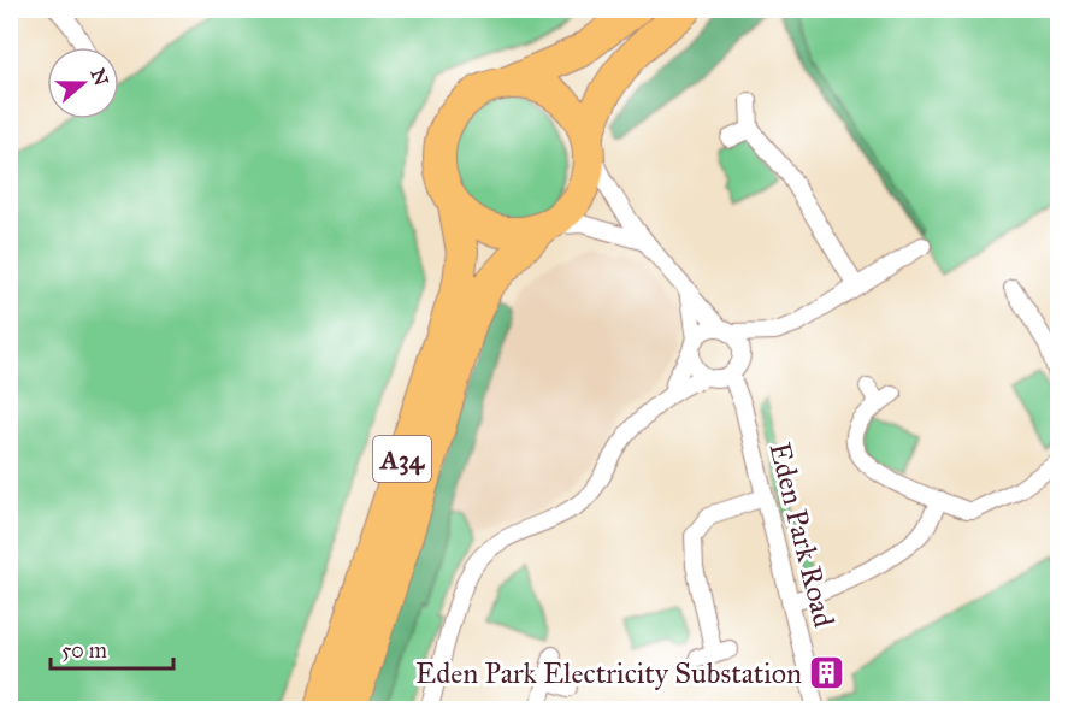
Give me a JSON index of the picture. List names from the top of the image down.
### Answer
{
  "streets": {
    "highway": ["A34"],
    "street": ["Eden Park Road"]
  },
  "places": {
    "building": ["Eden Park Electricity Substation"]
  },
  "scale_bar": "50 m",
  "north": "right"
}
